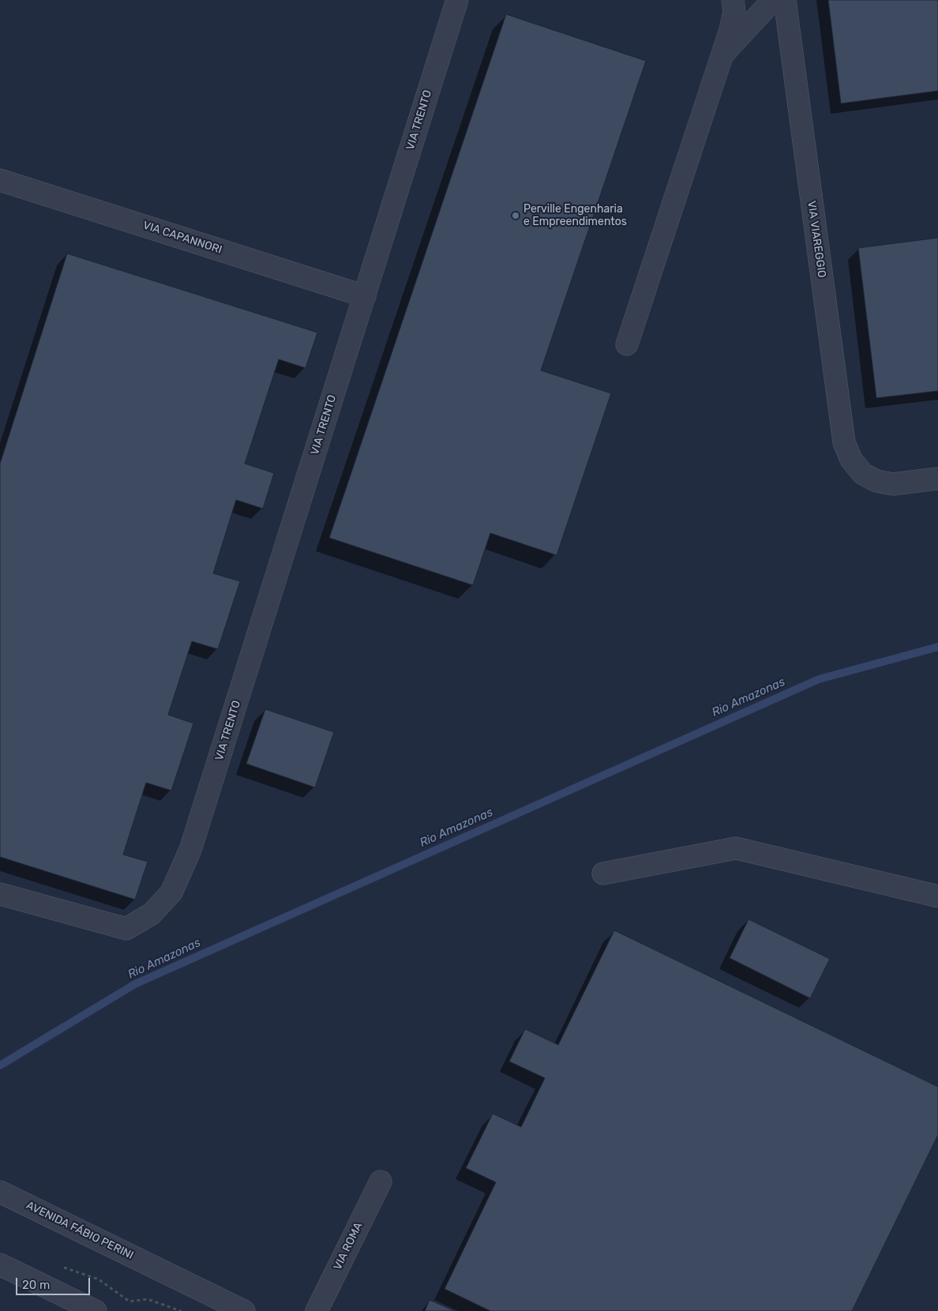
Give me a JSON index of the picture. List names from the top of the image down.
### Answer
{
  "streets": {
    "street": [
      "VIA TRENTO",
      "VIA CAPANNORI",
      "VIA VIAREGGIO",
      "AVENIDA FÁBIO PERINI",
      "VIA ROMA"
    ]
  },
  "crossings": [
    ["VIA TRENTO", "VIA CAPANNORI"]
  ],
  "water": ["Rio Amazonas"],
  "places": ["Perville Engenharia e Empreendimentos"],
  "scale_bar": "20 m"
}
